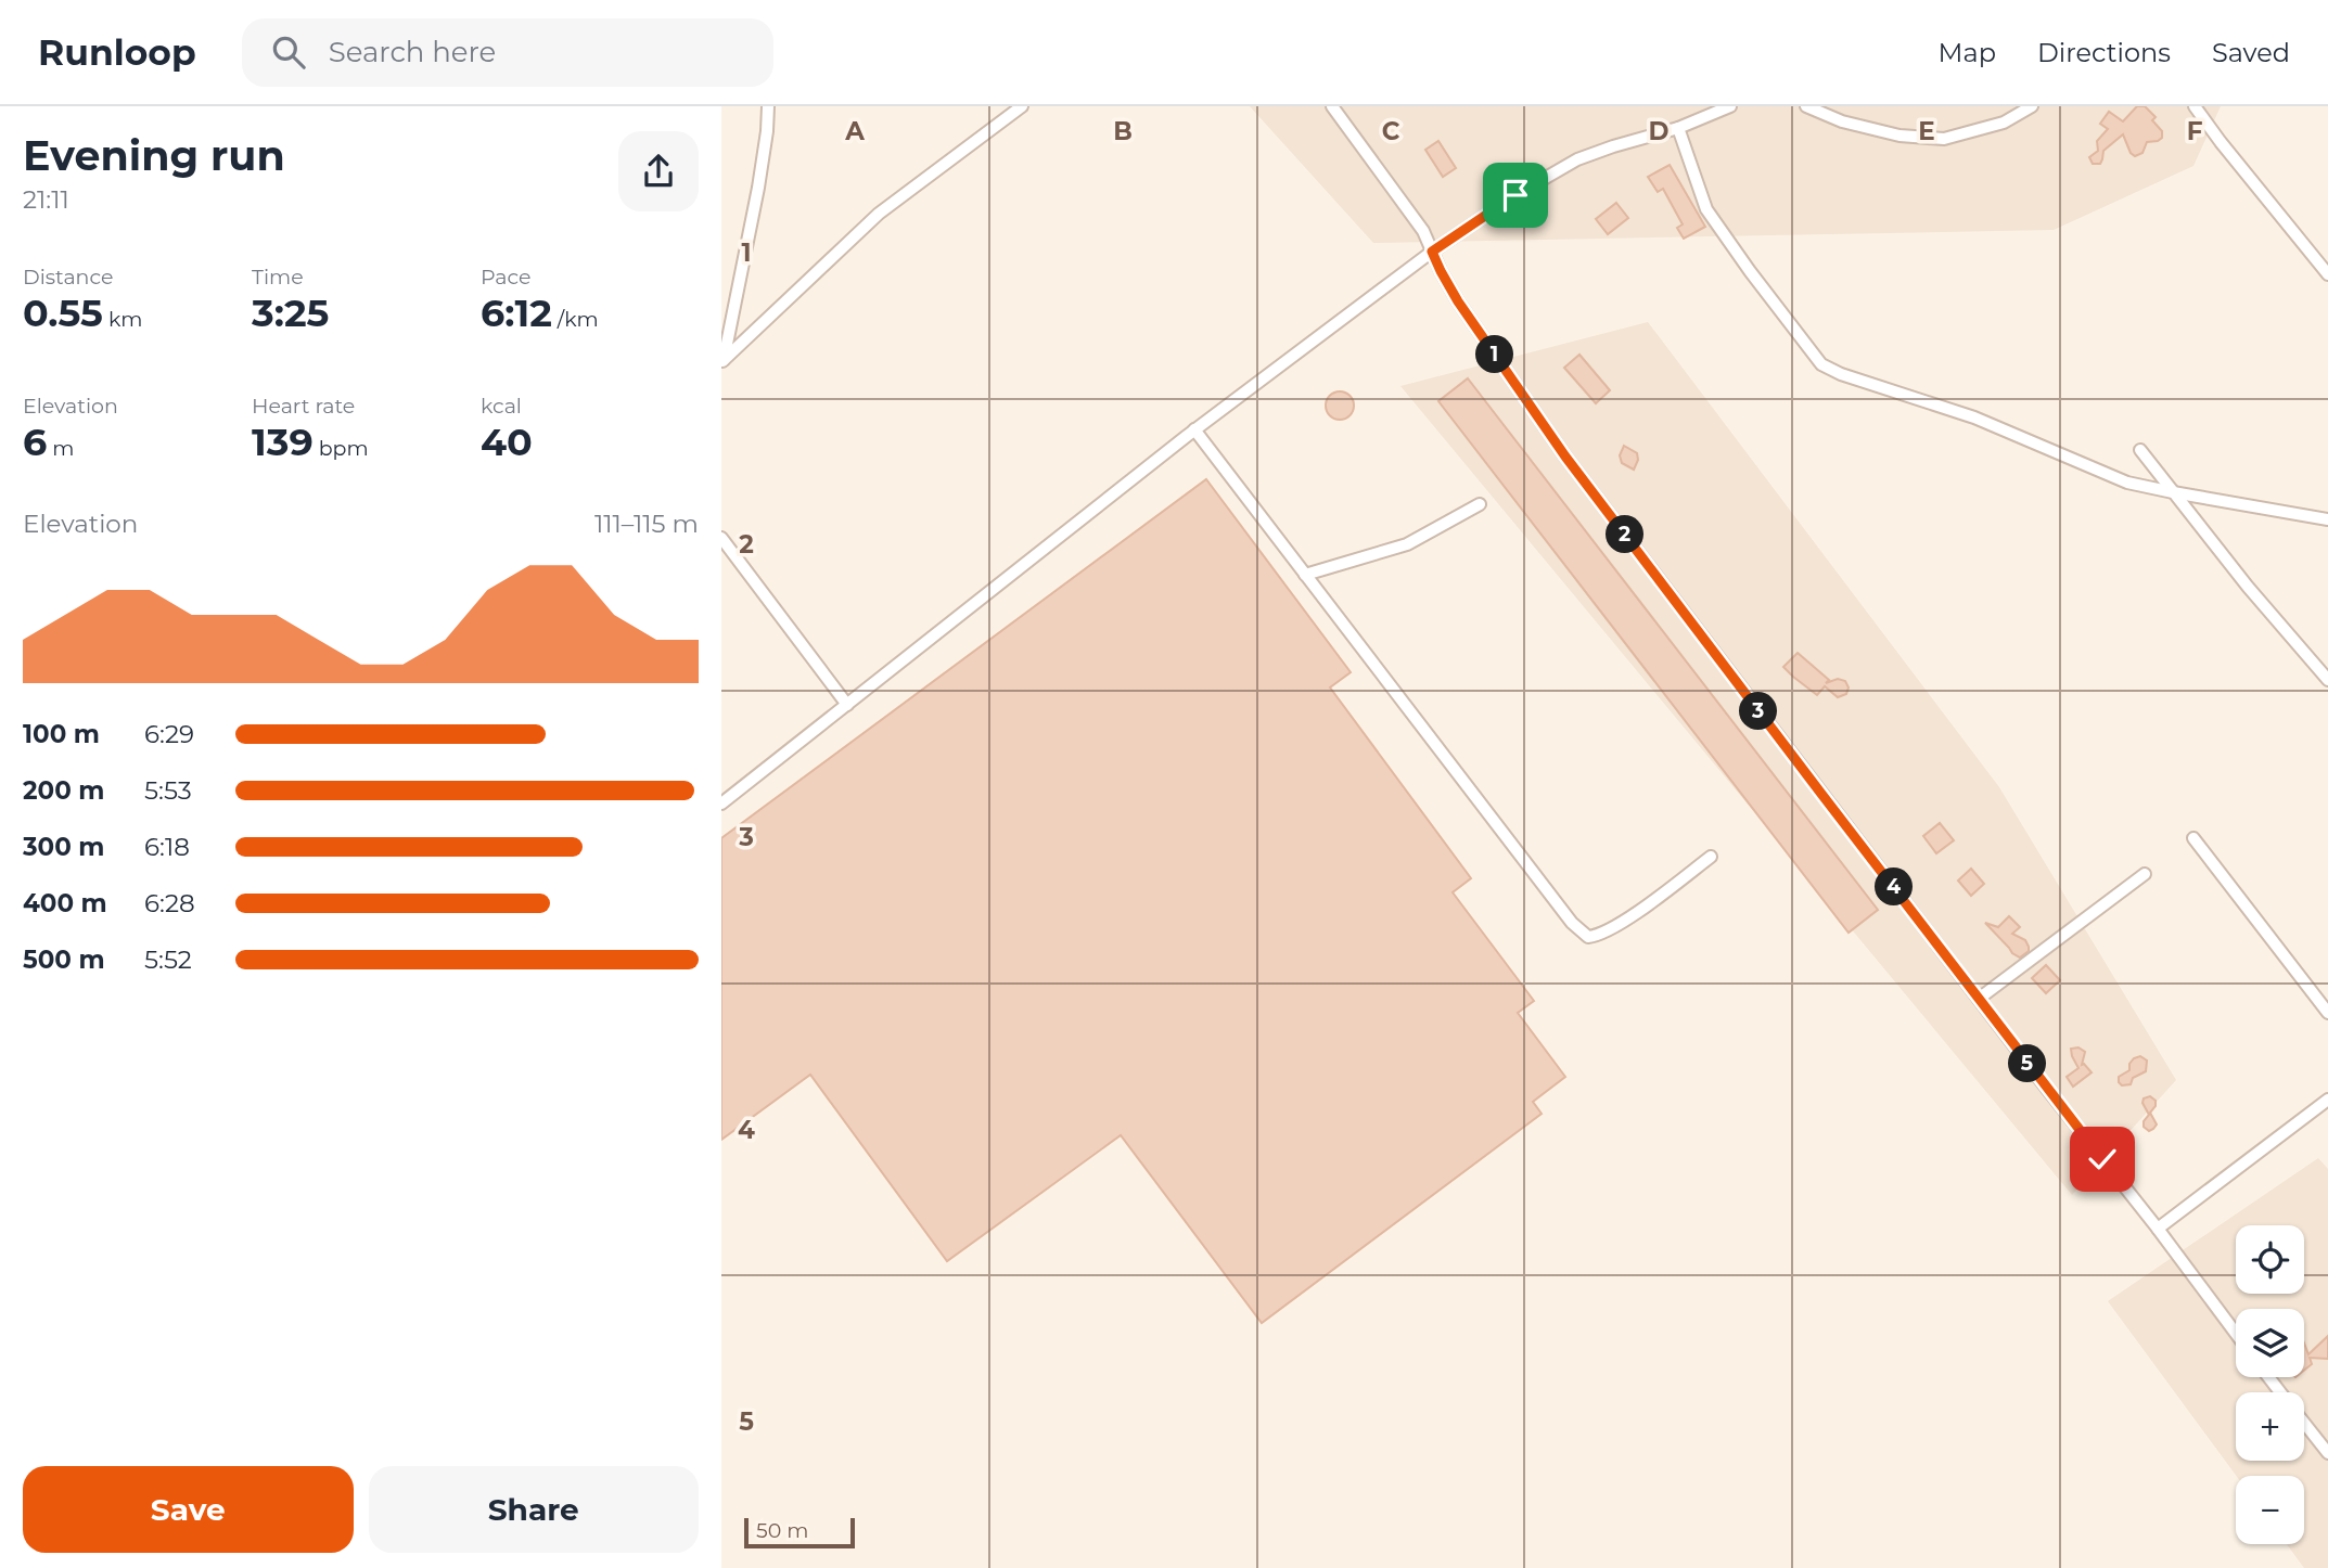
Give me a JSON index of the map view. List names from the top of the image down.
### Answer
{
  "scale_bar": "50 m",
  "page": {
    "header": "Runloop",
    "search": "Search here",
    "nav": ["Map", "Directions", "Saved"],
    "heading": ["Evening run", "21:11"],
    "stats": [
      ["Distance", "0.55 km"],
      ["Time", "3:25"],
      ["Pace", "6:12 /km"],
      ["Elevation", "6 m"],
      ["Heart rate", "139 bpm"],
      ["kcal", "40"]
    ],
    "pins": [
      "1",
      "2",
      "3",
      "4",
      "5"
    ],
    "chart": ["Elevation", "111–115 m"],
    "list": [
      {
        "name": "100 m",
        "note": "6:29"
      },
      {
        "name": "200 m",
        "note": "5:53"
      },
      {
        "name": "300 m",
        "note": "6:18"
      },
      {
        "name": "400 m",
        "note": "6:28"
      },
      {
        "name": "500 m",
        "note": "5:52"
      }
    ],
    "map_buttons": ["+", "−"],
    "buttons": ["Save", "Share"],
    "scale": "50 m"
  },
  "grid": {
    "columns": [
      "A",
      "B",
      "C",
      "D",
      "E",
      "F"
    ],
    "rows": [
      "1",
      "2",
      "3",
      "4",
      "5"
    ]
  }
}
